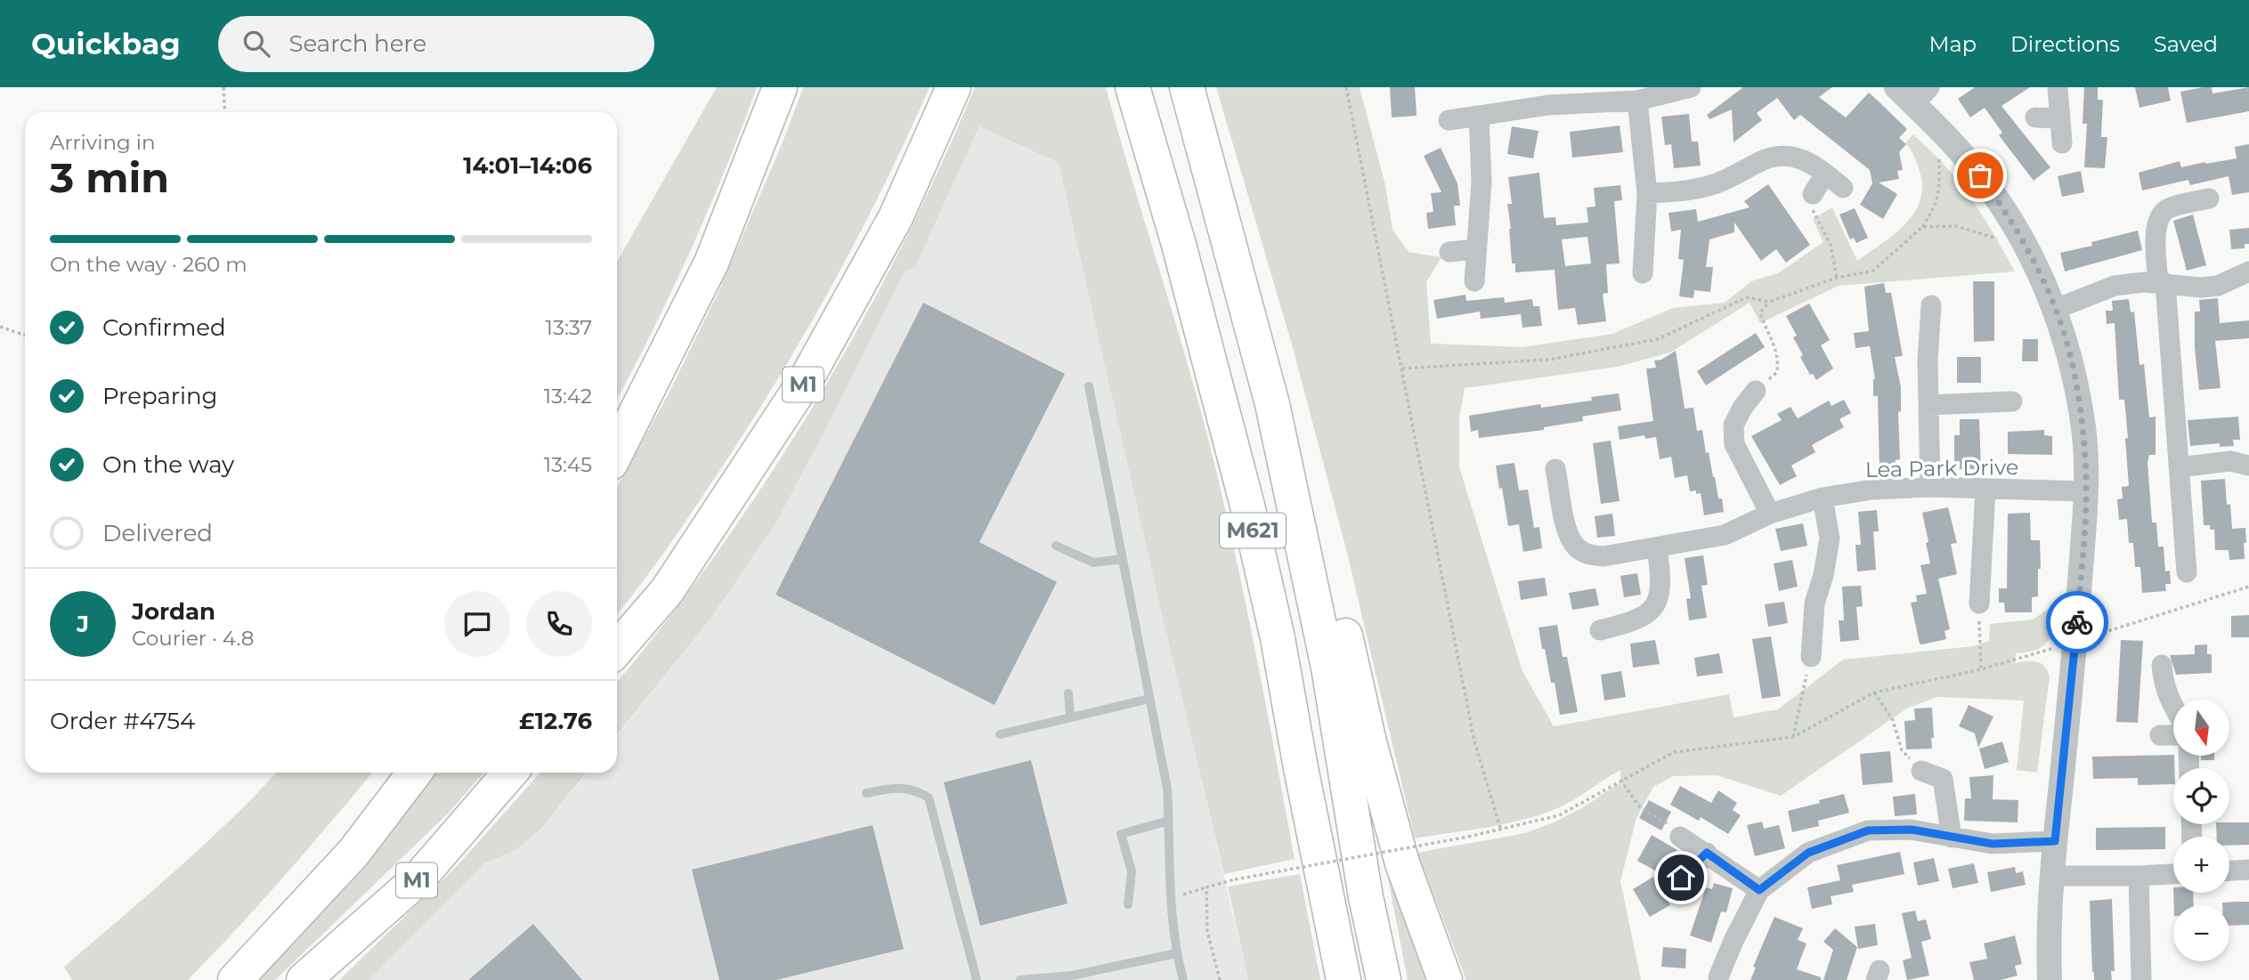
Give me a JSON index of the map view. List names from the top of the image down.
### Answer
{
  "streets": {
    "highway": ["M1", "M621"],
    "street": ["Lea Park Drive"]
  },
  "north": "bottom",
  "page": {
    "header": "Quickbag",
    "search": "Search here",
    "nav": ["Map", "Directions", "Saved"],
    "heading": ["3 min", "Arriving in", "14:01–14:06"],
    "panel": [
      "Jordan",
      "Courier · 4.8",
      "Order #4754",
      "£12.76"
    ],
    "bar": "On the way · 260 m",
    "list": [
      ["Confirmed", "13:37"],
      ["Preparing", "13:42"],
      ["On the way", "13:45"],
      "Delivered"
    ],
    "round": "J",
    "map_buttons": ["+", "−"]
  }
}
